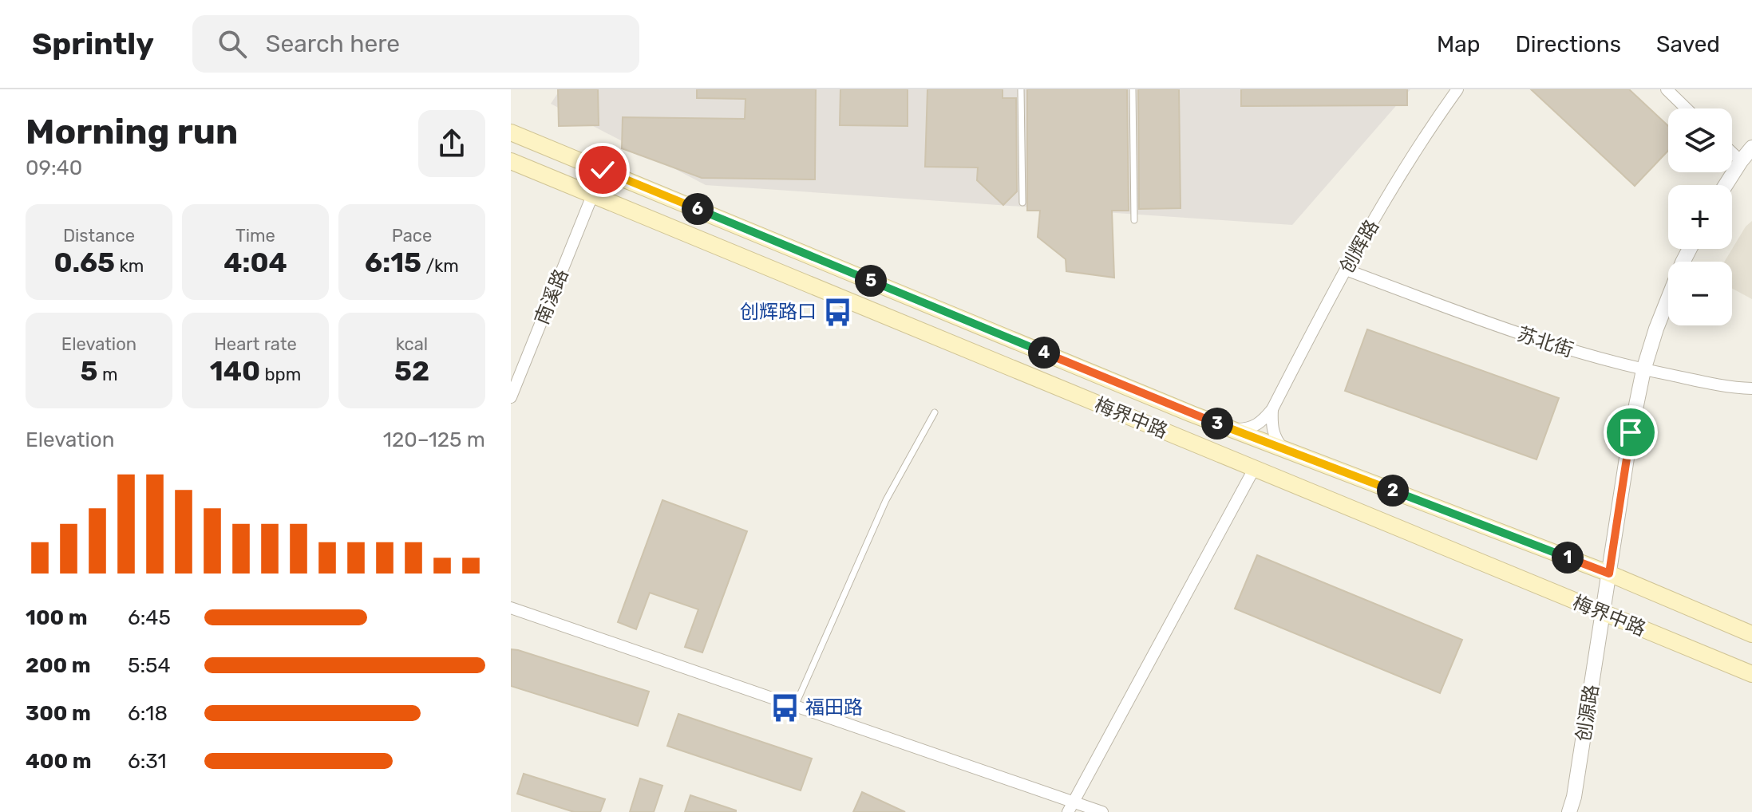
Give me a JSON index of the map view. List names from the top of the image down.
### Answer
{
  "streets": {
    "main road": ["梅界中路"],
    "street": [
      "创辉路",
      "南溪路",
      "苏北街",
      "创源路"
    ]
  },
  "crossings": [
    ["创辉路", "苏北街"],
    ["南溪路", "梅界中路"],
    ["梅界中路", "创源路"]
  ],
  "places": {
    "bus stop": ["创辉路口", "福田路"]
  },
  "page": {
    "header": "Sprintly",
    "search": "Search here",
    "nav": ["Map", "Directions", "Saved"],
    "heading": ["Morning run", "09:40"],
    "map_buttons": ["+", "−"],
    "pins": [
      "6",
      "5",
      "4",
      "3",
      "2",
      "1"
    ],
    "stats": [
      ["Distance", "0.65 km"],
      ["Time", "4:04"],
      ["Pace", "6:15 /km"],
      ["Elevation", "5 m"],
      ["Heart rate", "140 bpm"],
      ["kcal", "52"]
    ],
    "chart": ["Elevation", "120–125 m"],
    "list": [
      {
        "name": "100 m",
        "note": "6:45"
      },
      {
        "name": "200 m",
        "note": "5:54"
      },
      {
        "name": "300 m",
        "note": "6:18"
      },
      {
        "name": "400 m",
        "note": "6:31"
      }
    ]
  }
}
